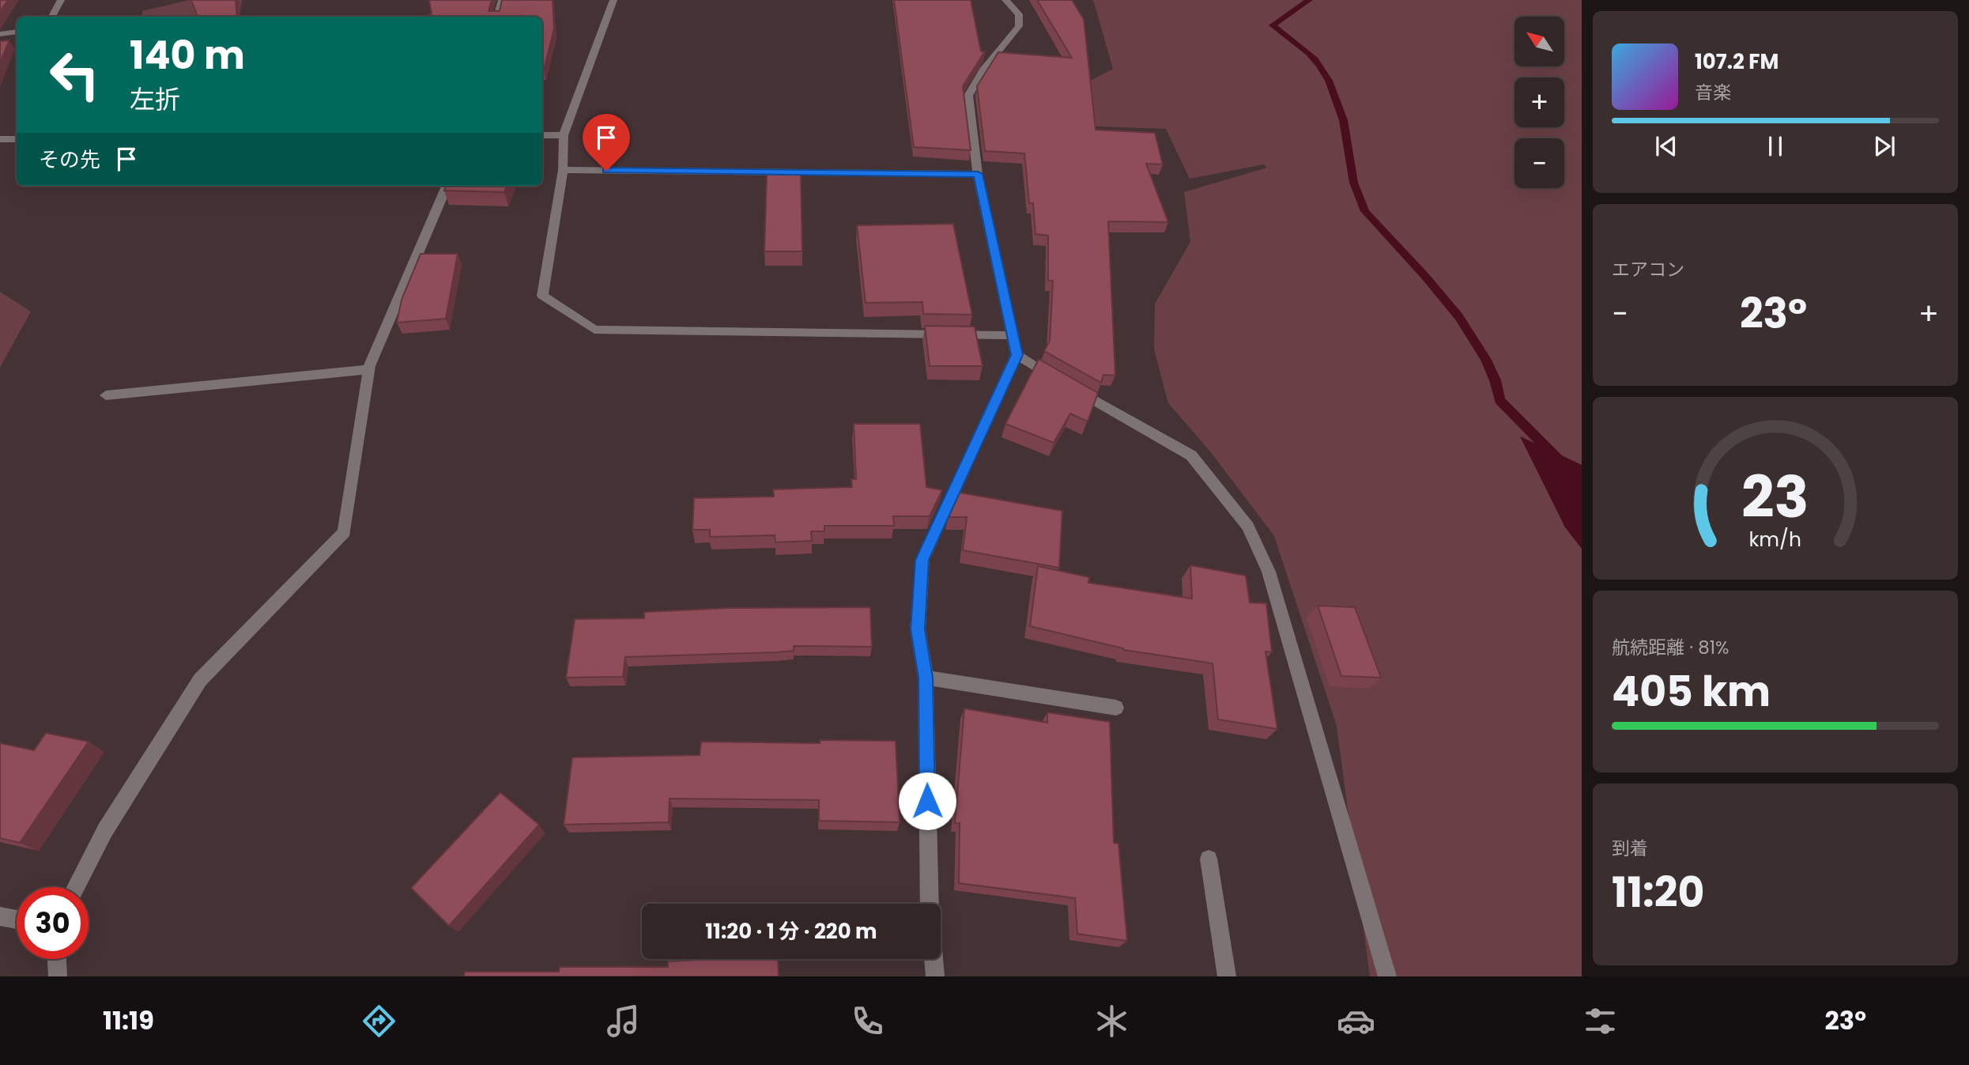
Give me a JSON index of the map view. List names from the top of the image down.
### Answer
{
  "north": "top left",
  "page": {
    "map_buttons": ["+", "−"],
    "turn": ["140 m", "左折"],
    "song": ["107.2 FM", "音楽"],
    "then": "その先",
    "tile": [
      "エアコン",
      ["航続距離 · 81%", "405 km"],
      ["到着", "11:20"]
    ],
    "heat": ["−", "23°", "+"],
    "limit": "30",
    "trip": "11:20 · 1 分 · 220 m",
    "tabs": ["11:19", "23°"],
    "gauge": ["23", "km/h"]
  }
}
